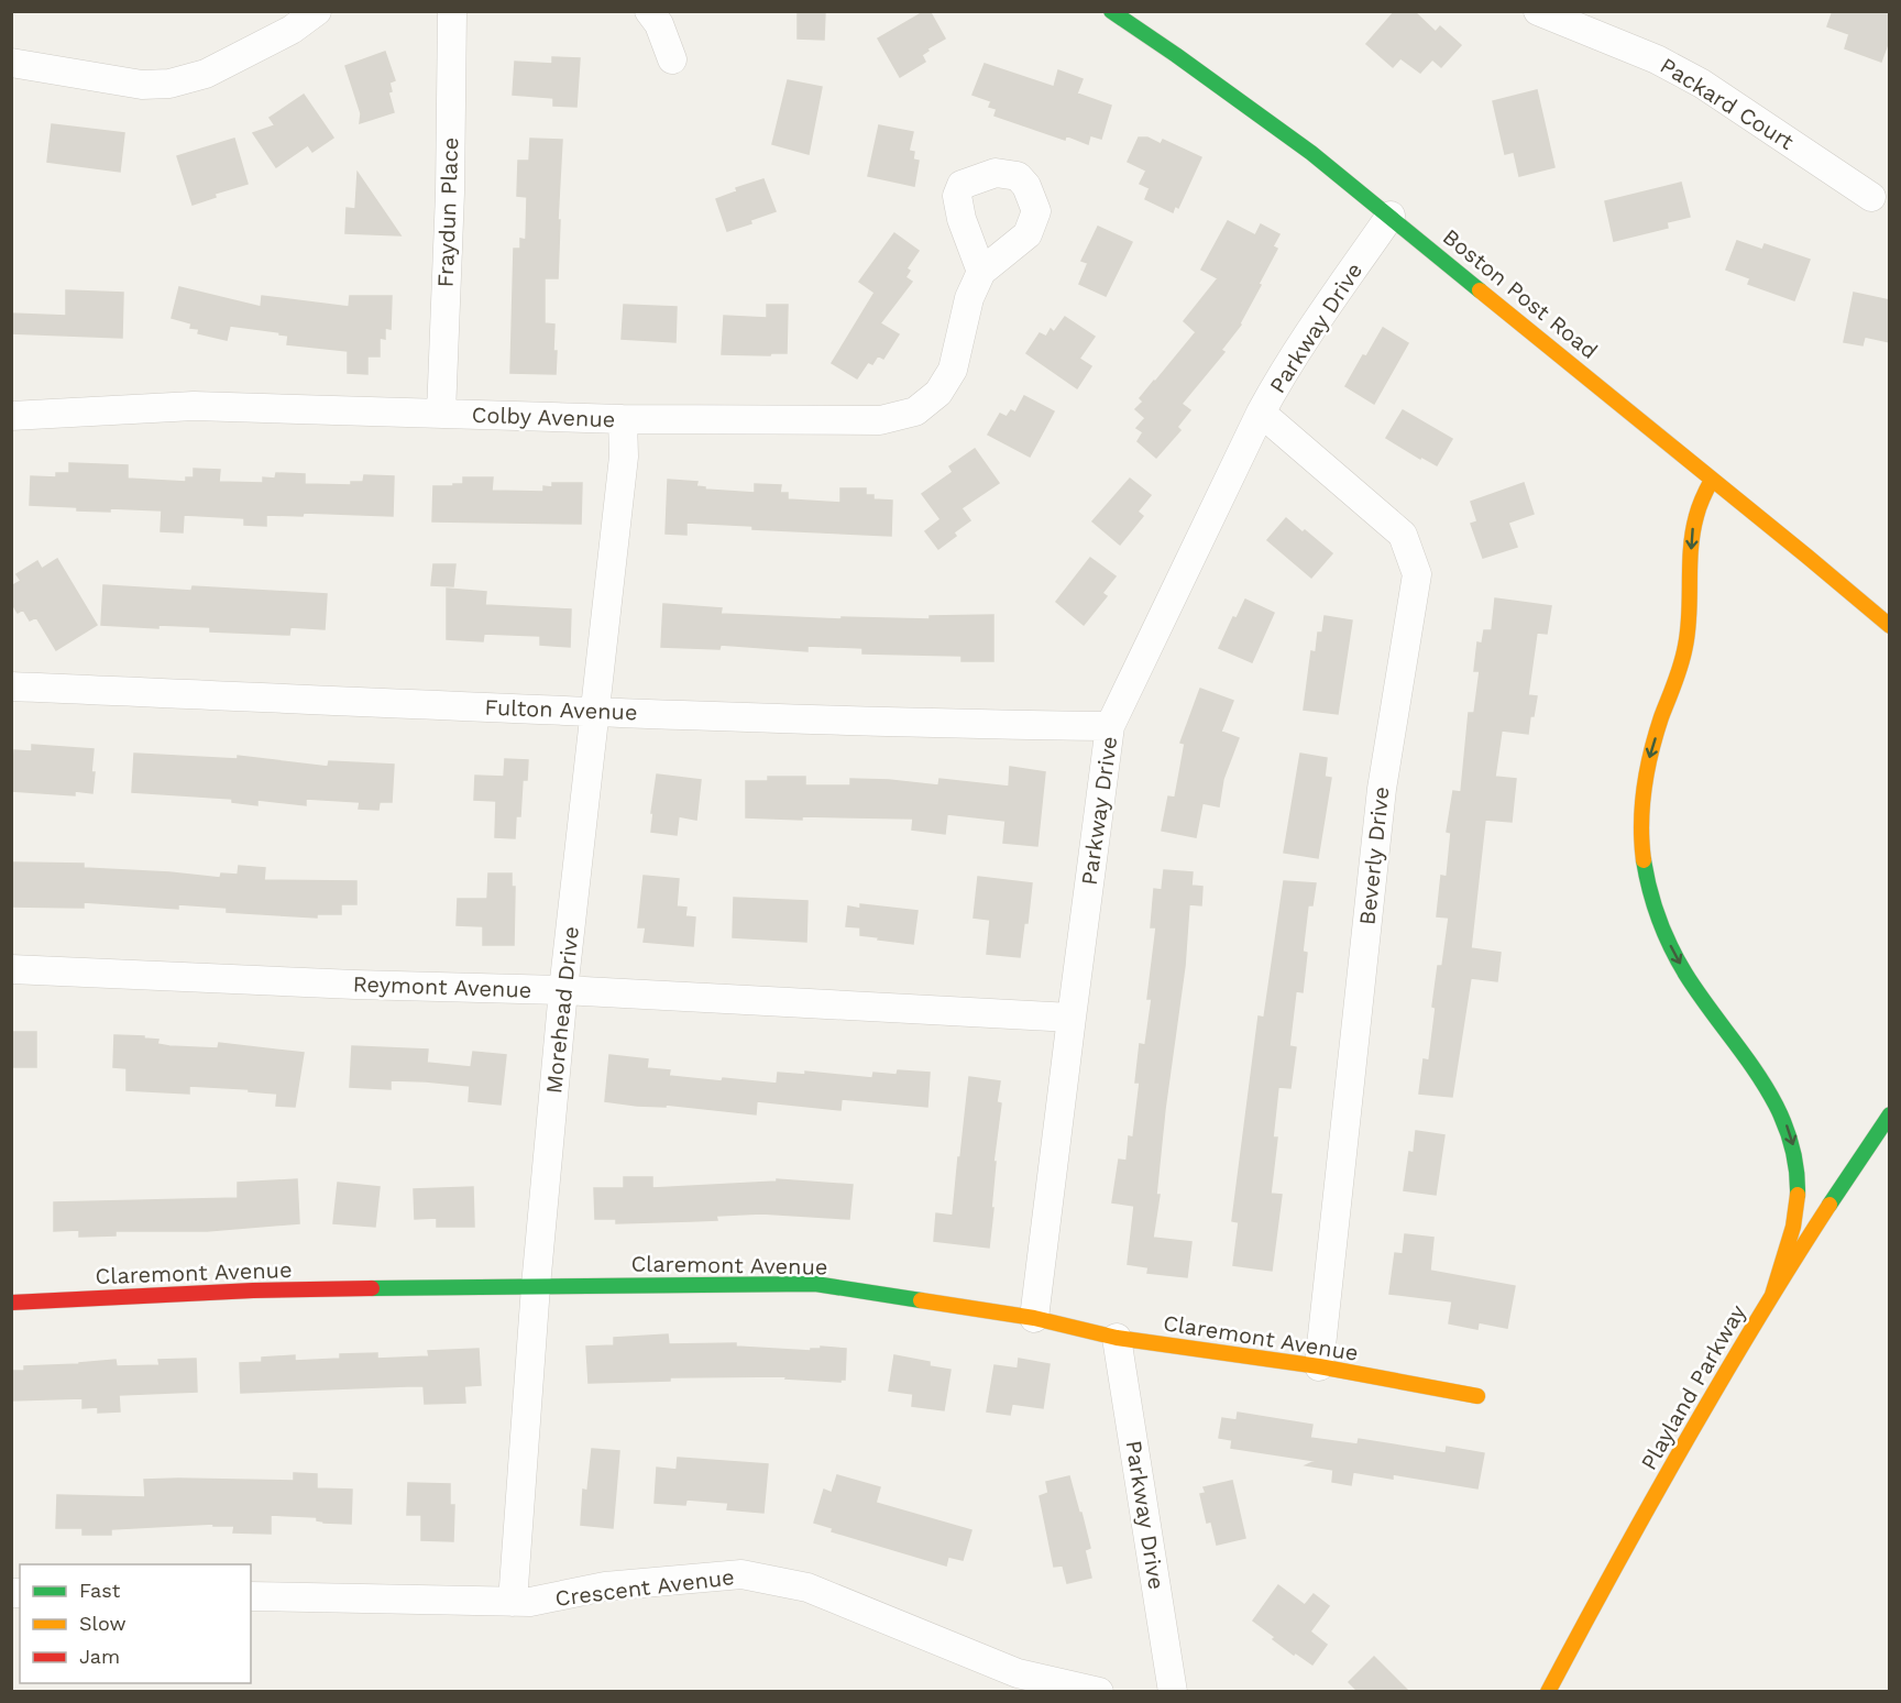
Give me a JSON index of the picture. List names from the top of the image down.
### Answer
{
  "streets": {
    "main road": ["Boston Post Road", "Claremont Avenue", "Playland Parkway"],
    "street": [
      "Packard Court",
      "Fraydun Place",
      "Parkway Drive",
      "Colby Avenue",
      "Fulton Avenue",
      "Beverly Drive",
      "Reymont Avenue",
      "Morehead Drive",
      "Crescent Avenue"
    ]
  },
  "crossings": [
    ["Fraydun Place", "Colby Avenue"],
    ["Boston Post Road", "Parkway Drive"],
    ["Parkway Drive", "Fulton Avenue"],
    ["Parkway Drive", "Beverly Drive"],
    ["Parkway Drive", "Reymont Avenue"],
    ["Parkway Drive", "Claremont Avenue"],
    ["Colby Avenue", "Morehead Drive"],
    ["Fulton Avenue", "Morehead Drive"],
    ["Beverly Drive", "Claremont Avenue"],
    ["Reymont Avenue", "Morehead Drive"],
    ["Morehead Drive", "Claremont Avenue"],
    ["Morehead Drive", "Crescent Avenue"]
  ],
  "legend": ["Fast", "Slow", "Jam"]
}
